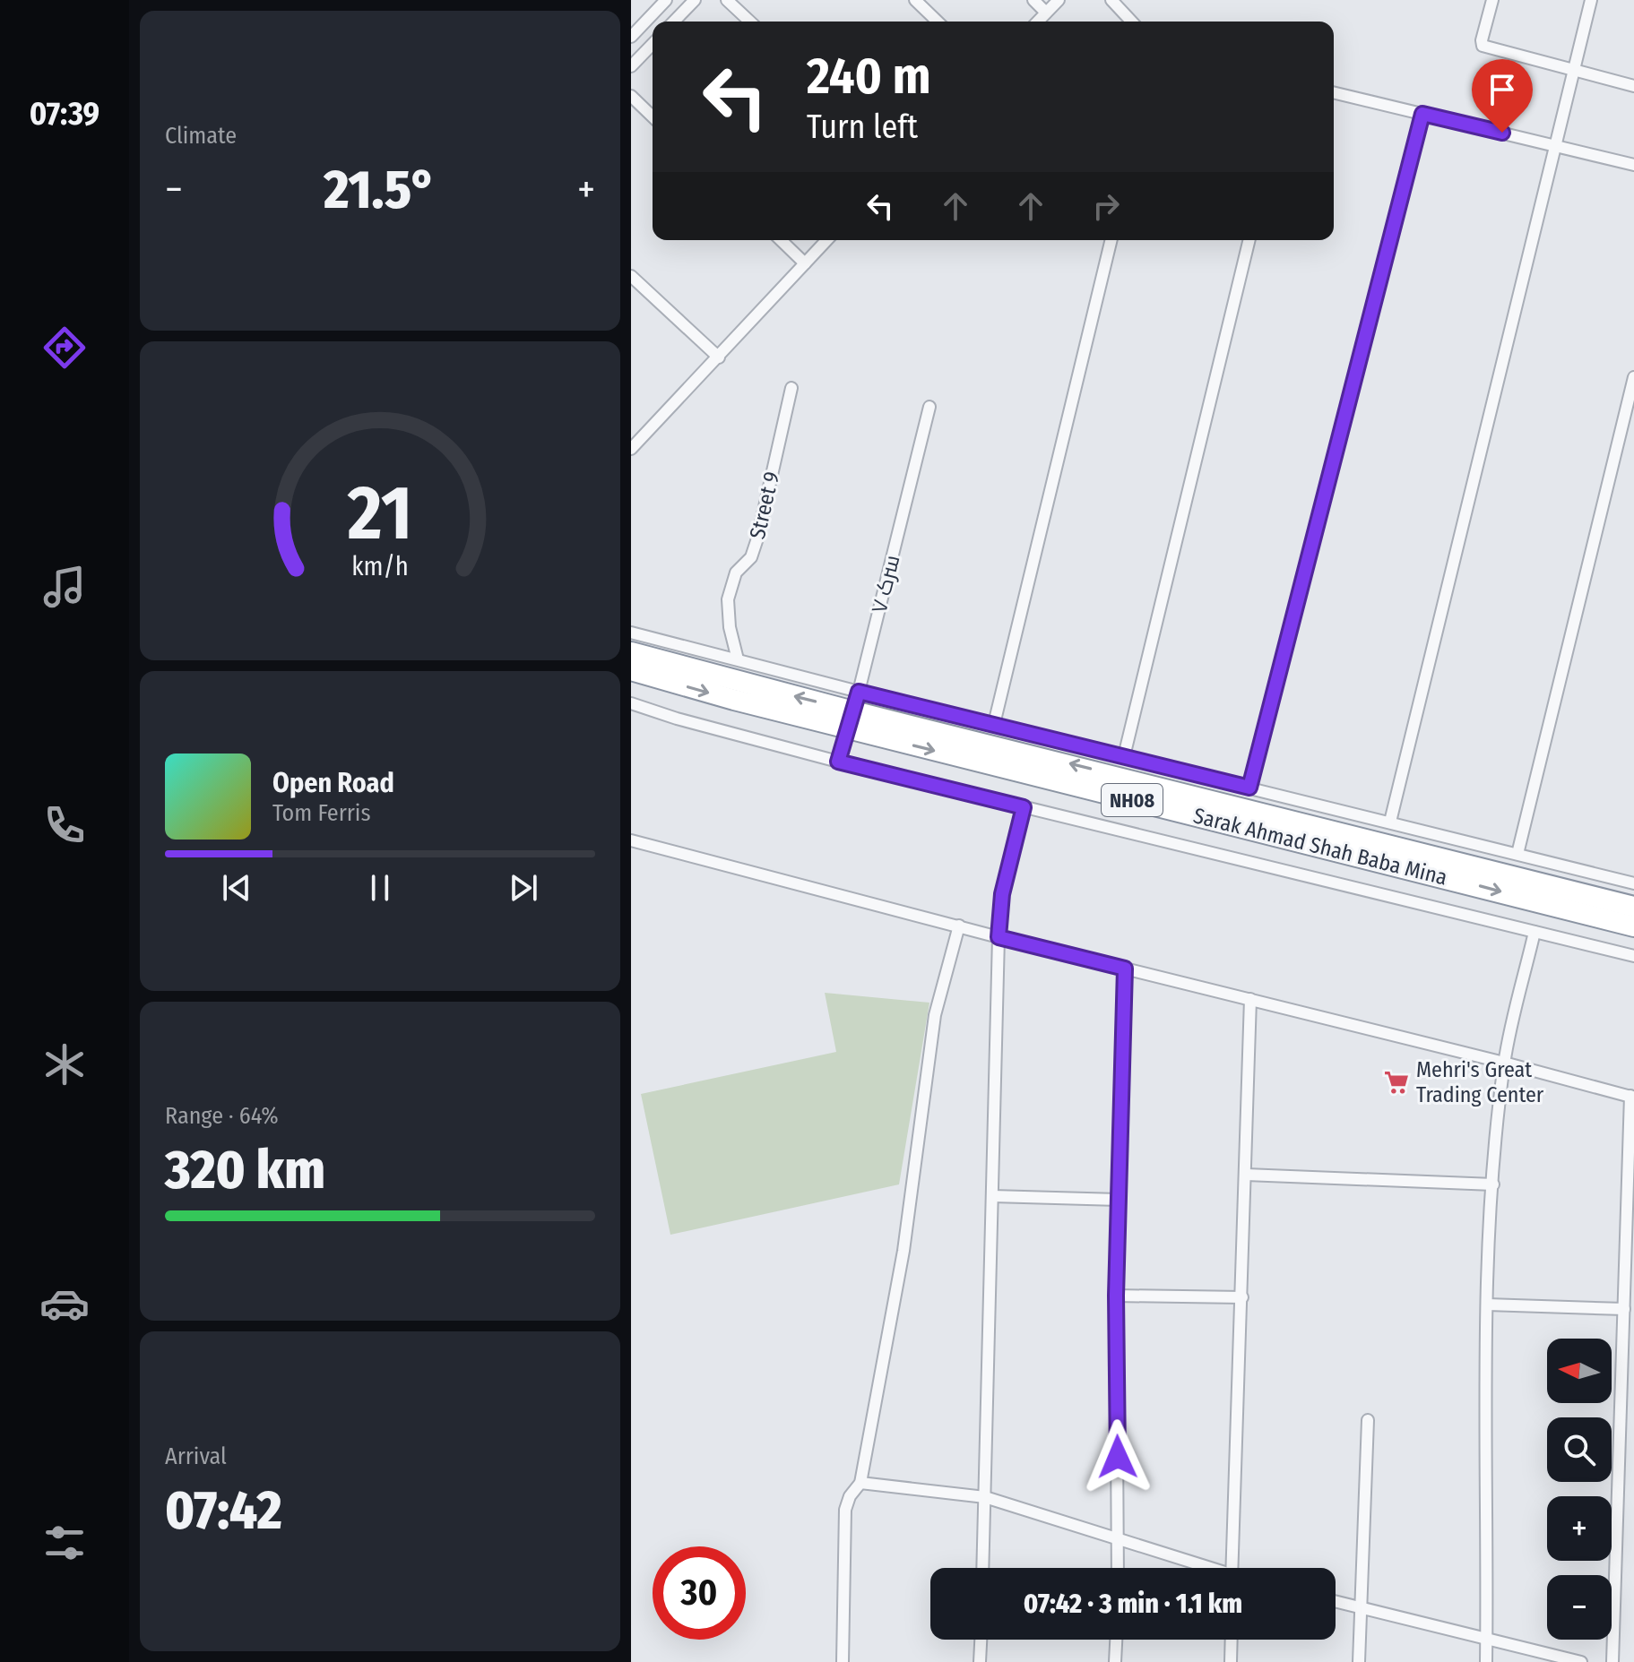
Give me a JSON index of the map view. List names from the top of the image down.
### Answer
{
  "streets": {
    "highway": ["NH08", "Sarak Ahmad Shah Baba Mina"],
    "street": ["Street 9", "سرک ۷"]
  },
  "crossings": [
    ["سرک ۷", "NH08"],
    ["سرک ۷", "Sarak Ahmad Shah Baba Mina"],
    ["NH08", "Sarak Ahmad Shah Baba Mina"]
  ],
  "places": {
    "supermarket": ["Mehri's Great Trading Center"]
  },
  "north": "left",
  "page": {
    "tabs": "07:39",
    "tile": [
      "Climate",
      ["Range · 64%", "320 km"],
      ["Arrival", "07:42"]
    ],
    "turn": ["240 m", "Turn left"],
    "heat": ["−", "21.5°", "+"],
    "song": ["Open Road", "Tom Ferris"],
    "map_buttons": ["+", "−"],
    "limit": "30",
    "trip": "07:42 · 3 min · 1.1 km",
    "gauge": ["21", "km/h"]
  }
}
